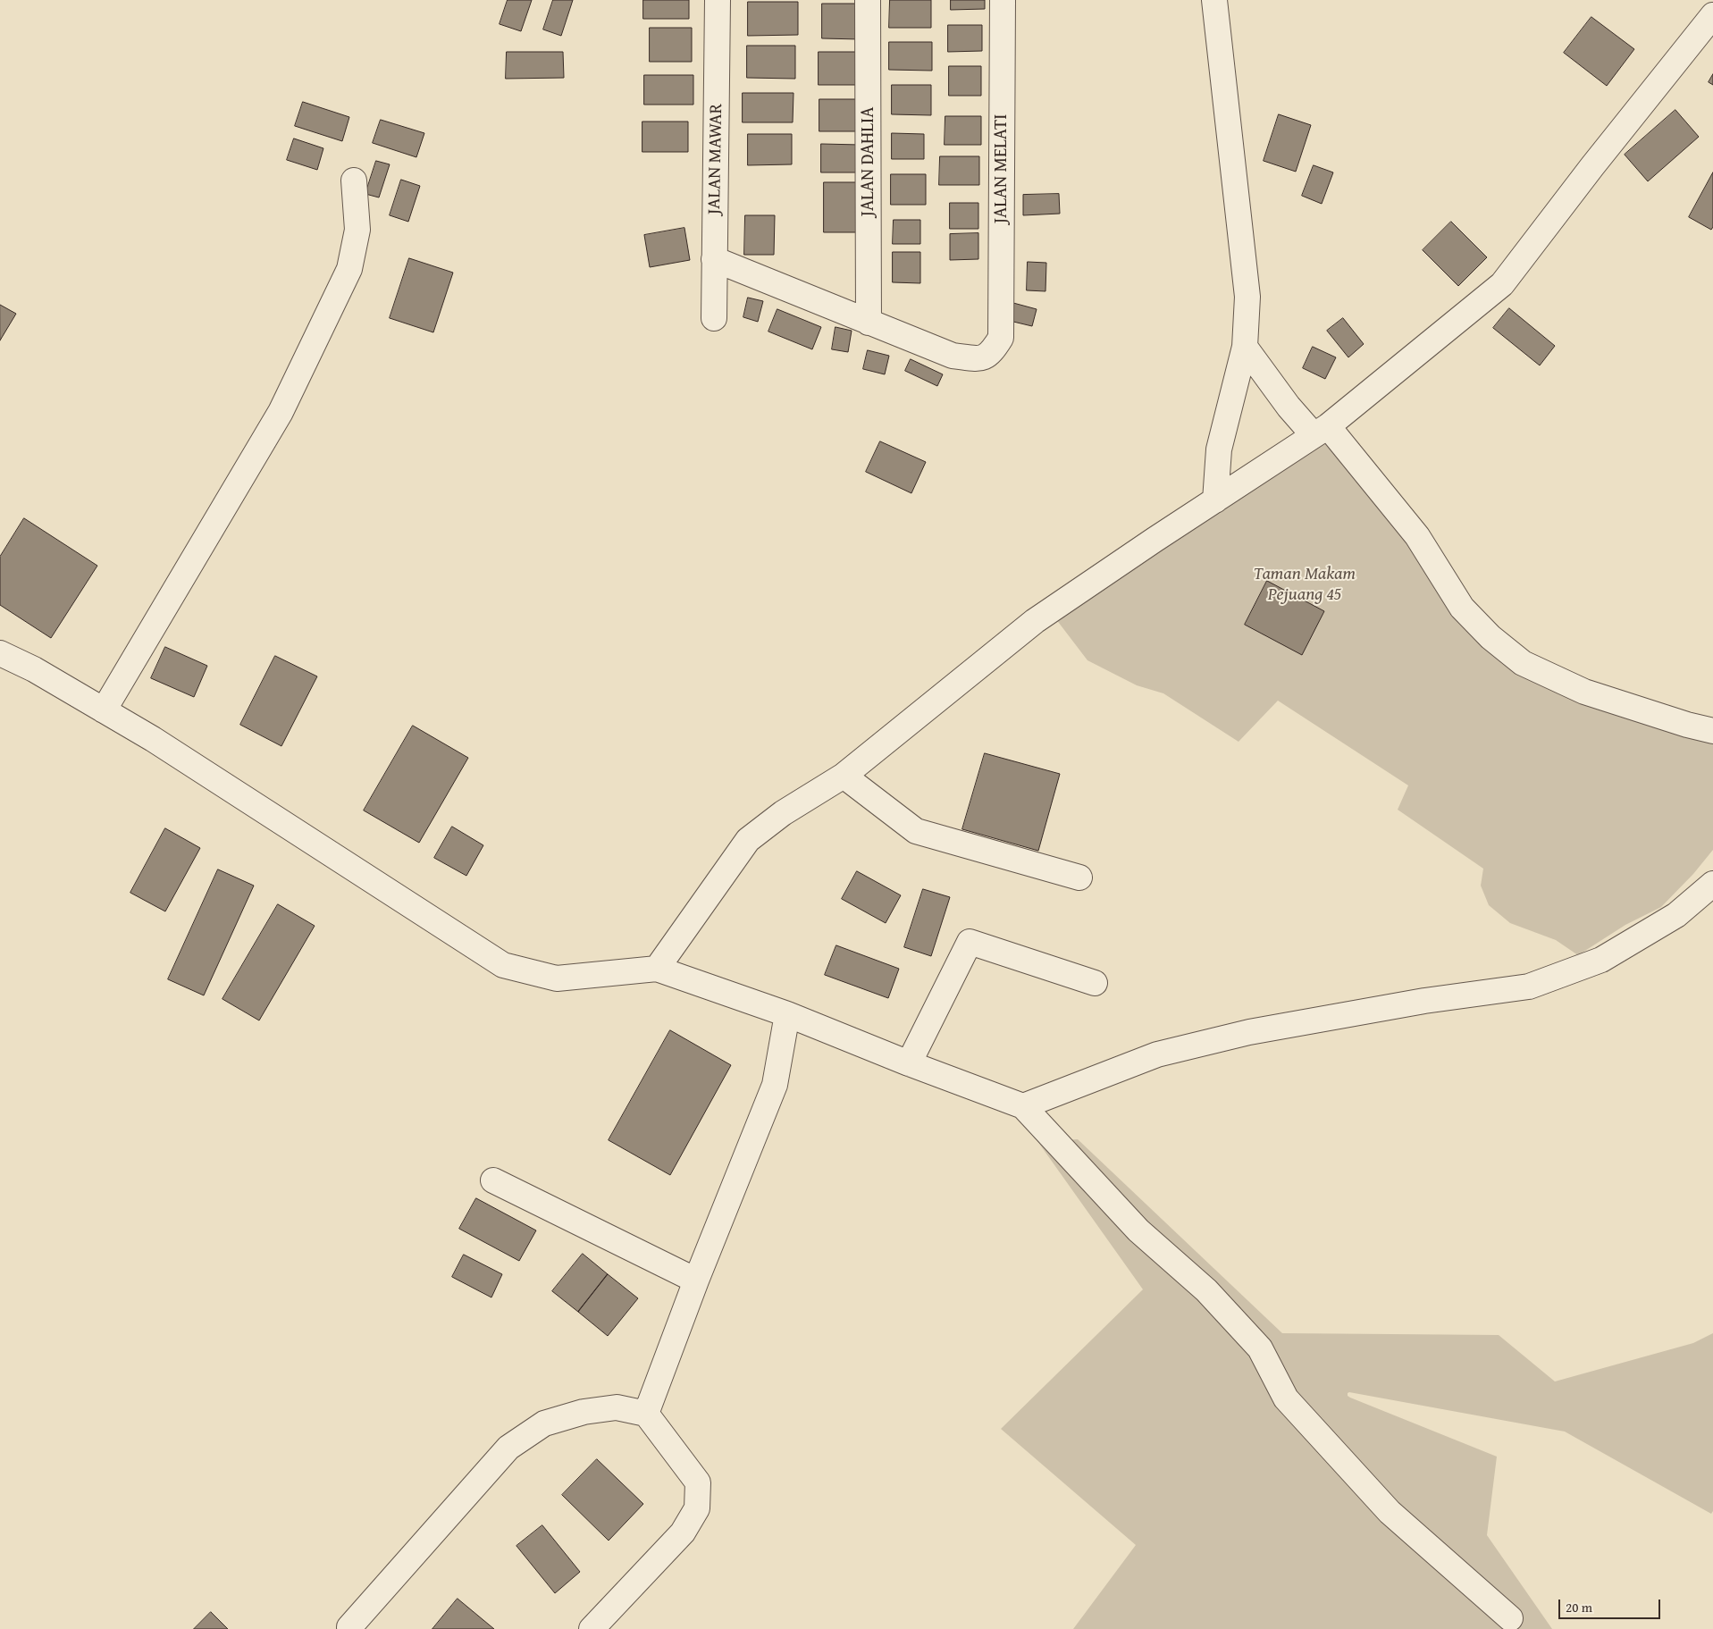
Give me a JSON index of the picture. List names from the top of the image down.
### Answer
{
  "streets": {
    "street": ["JALAN MAWAR", "JALAN DAHLIA", "JALAN MELATI"]
  },
  "crossings": [
    ["JALAN DAHLIA", "JALAN MELATI"]
  ],
  "parks": ["Taman Makam Pejuang 45"],
  "scale_bar": "20 m"
}
